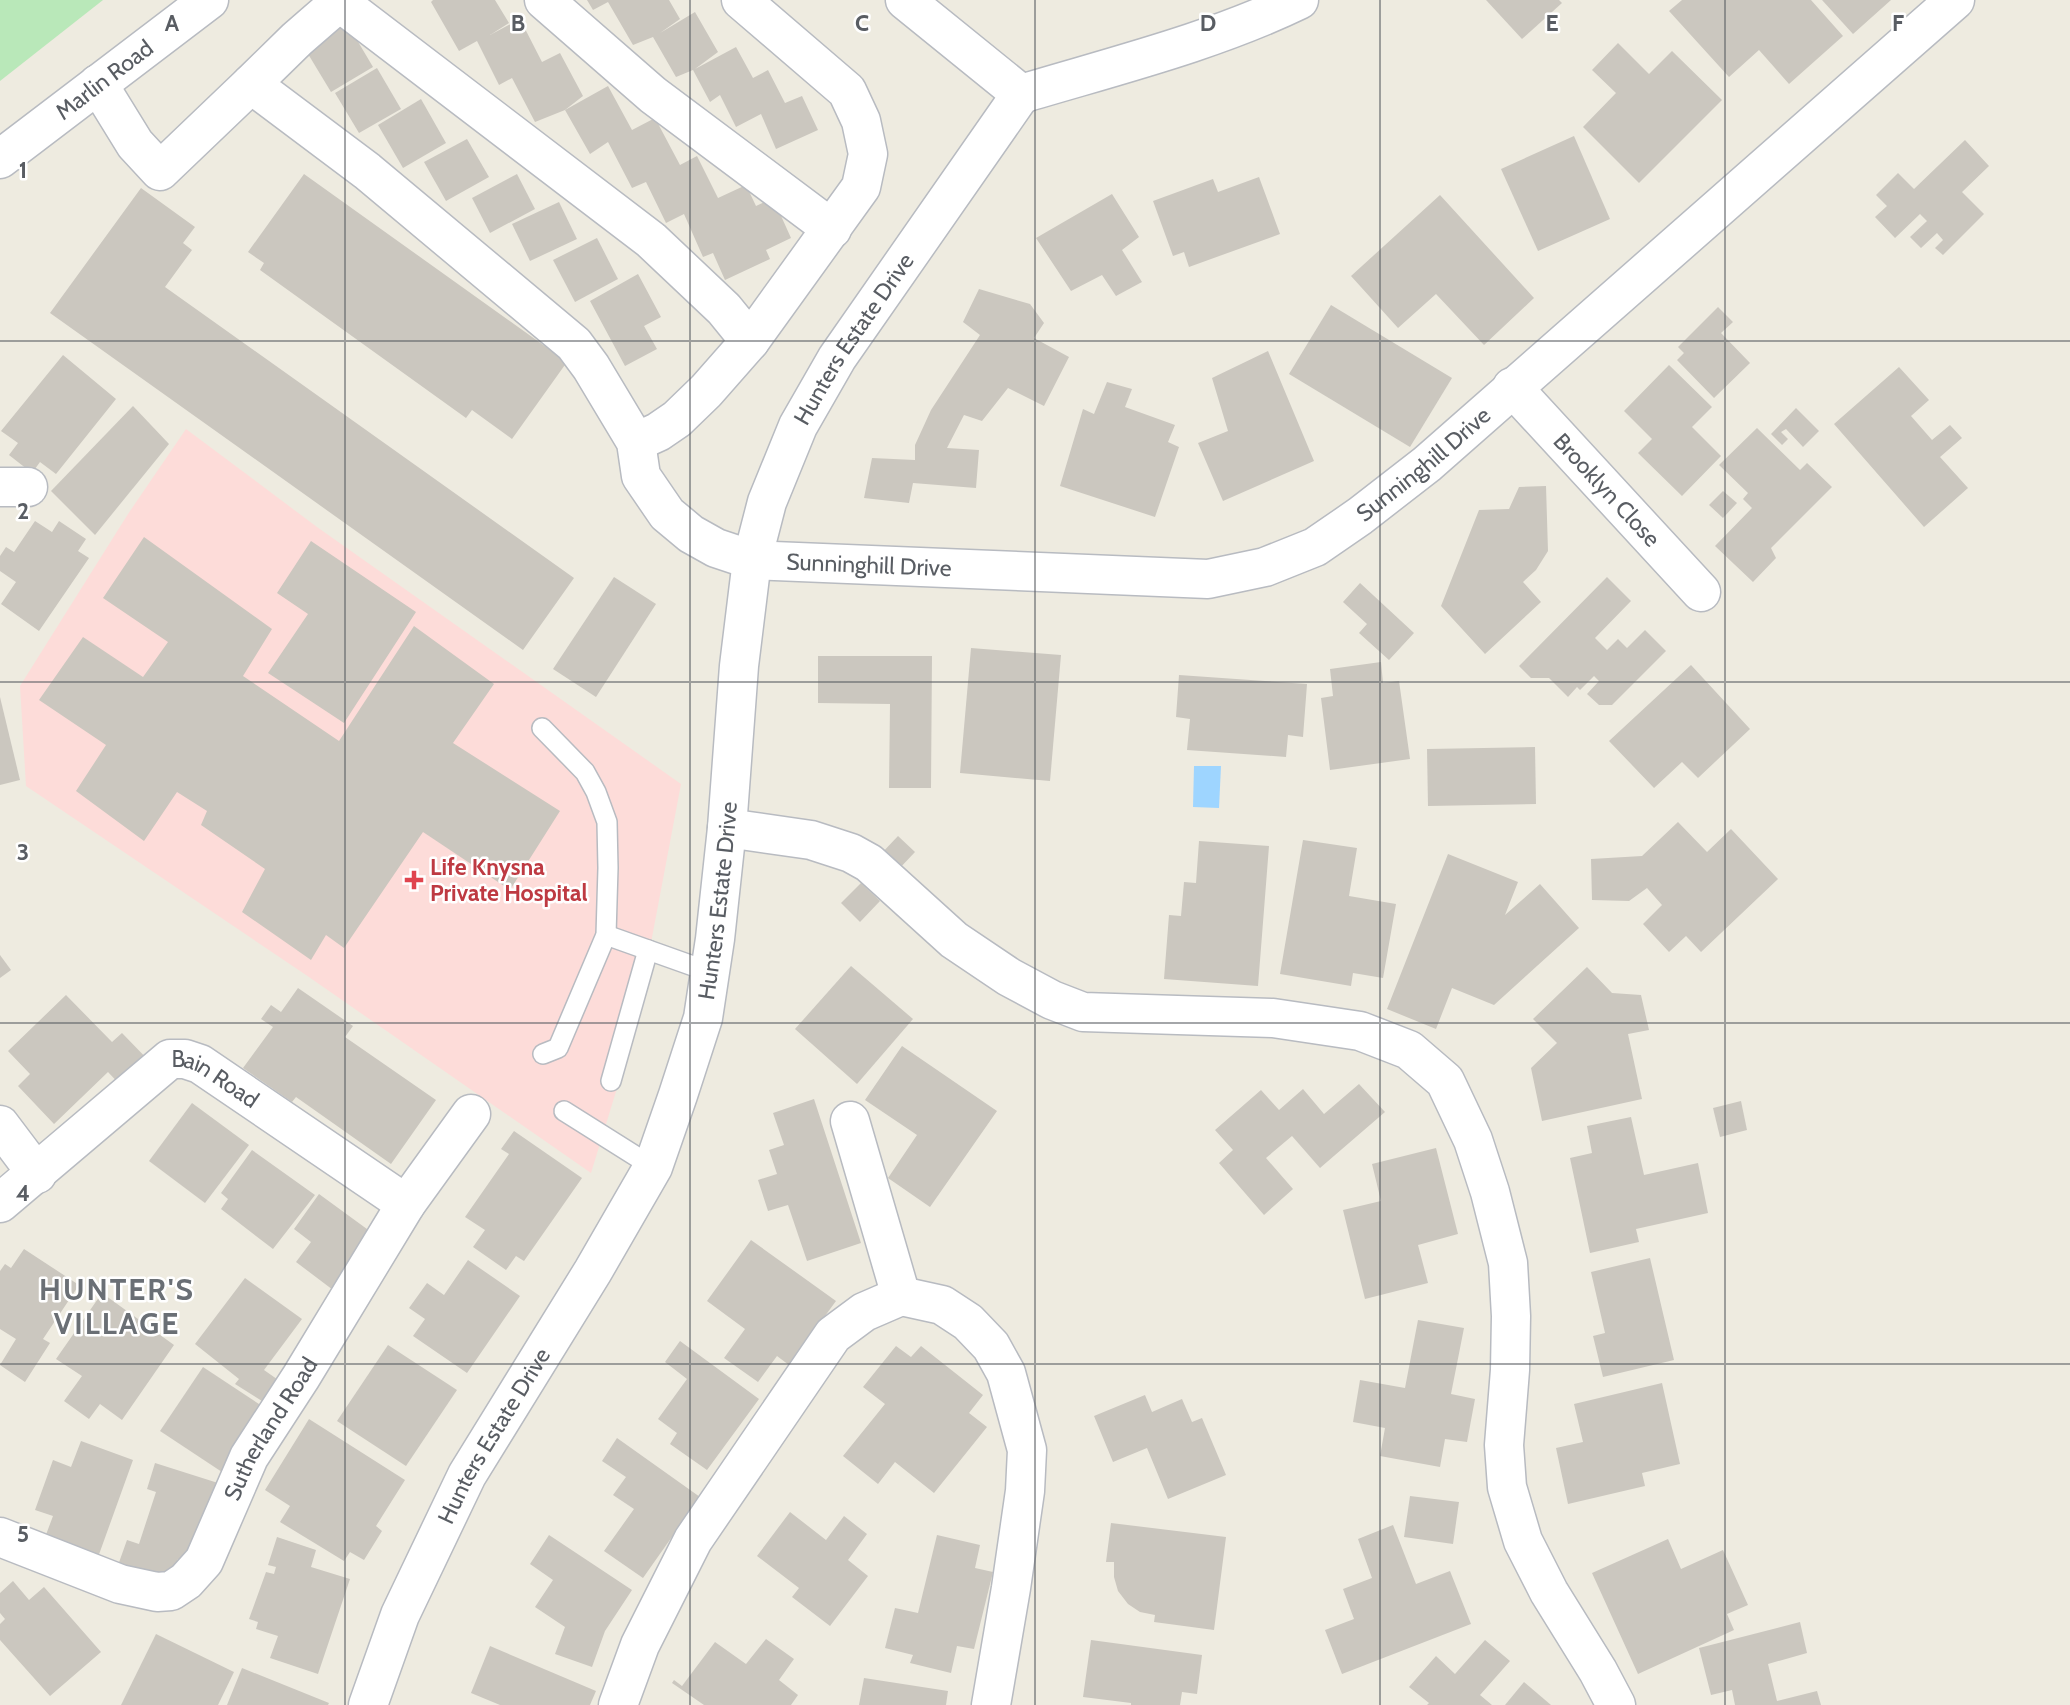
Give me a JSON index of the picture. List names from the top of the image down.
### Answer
{
  "streets": {
    "street": [
      "Marlin Road",
      "Hunters Estate Drive",
      "Sunninghill Drive",
      "Brooklyn Close",
      "Bain Road",
      "Sutherland Road"
    ]
  },
  "crossings": [
    ["Hunters Estate Drive", "Sunninghill Drive"],
    ["Sunninghill Drive", "Brooklyn Close"],
    ["Bain Road", "Sutherland Road"]
  ],
  "districts": ["HUNTER'S VILLAGE"],
  "places": {
    "health": ["Life Knysna Private Hospital"]
  },
  "grid": {
    "columns": [
      "A",
      "B",
      "C",
      "D",
      "E",
      "F"
    ],
    "rows": [
      "1",
      "2",
      "3",
      "4",
      "5"
    ]
  }
}
